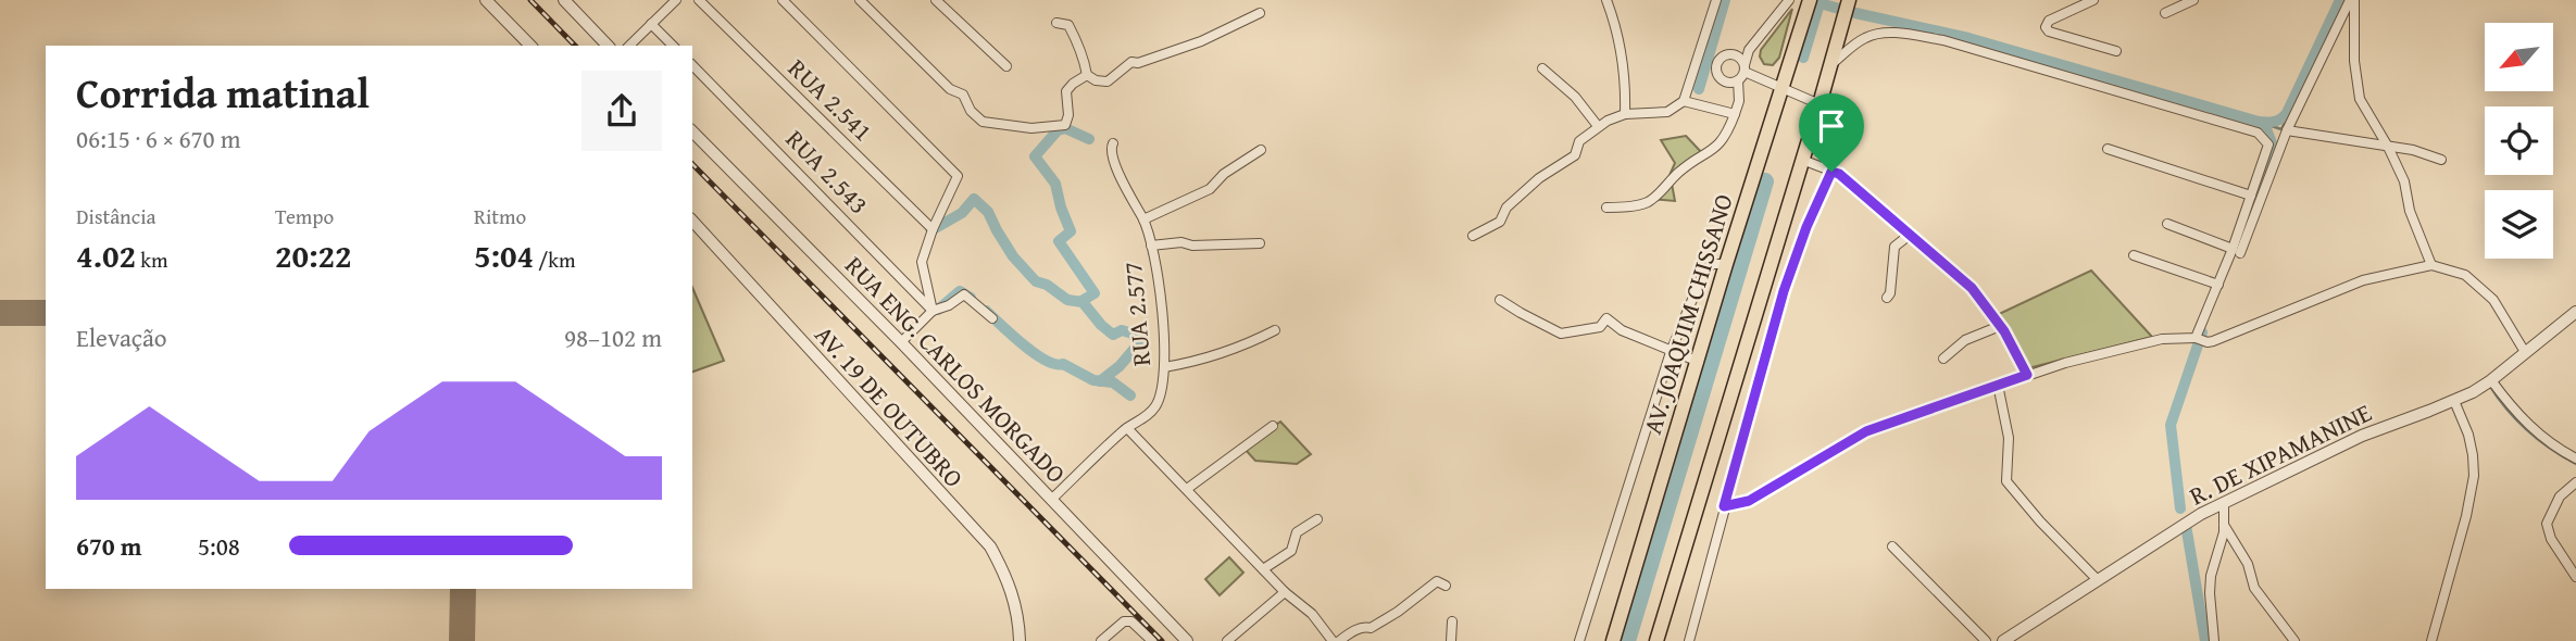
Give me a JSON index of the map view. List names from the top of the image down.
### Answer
{
  "streets": {
    "main road": ["AV. JOAQUIM CHISSANO"],
    "street": [
      "RUA 2.541",
      "RUA 2.543",
      "RUA 2.577",
      "RUA ENG. CARLOS MORGADO",
      "AV. 19 DE OUTUBRO",
      "R. DE XIPAMANINE"
    ]
  },
  "crossings": [
    ["RUA 2.577", "RUA ENG. CARLOS MORGADO"]
  ],
  "north": "bottom left",
  "page": {
    "heading": ["Corrida matinal", "06:15 · 6 × 670 m"],
    "stats": [
      ["Distância", "4.02 km"],
      ["Tempo", "20:22"],
      ["Ritmo", "5:04 /km"]
    ],
    "chart": ["Elevação", "98–102 m"],
    "list": [
      {
        "name": "670 m",
        "note": "5:08"
      }
    ]
  }
}
